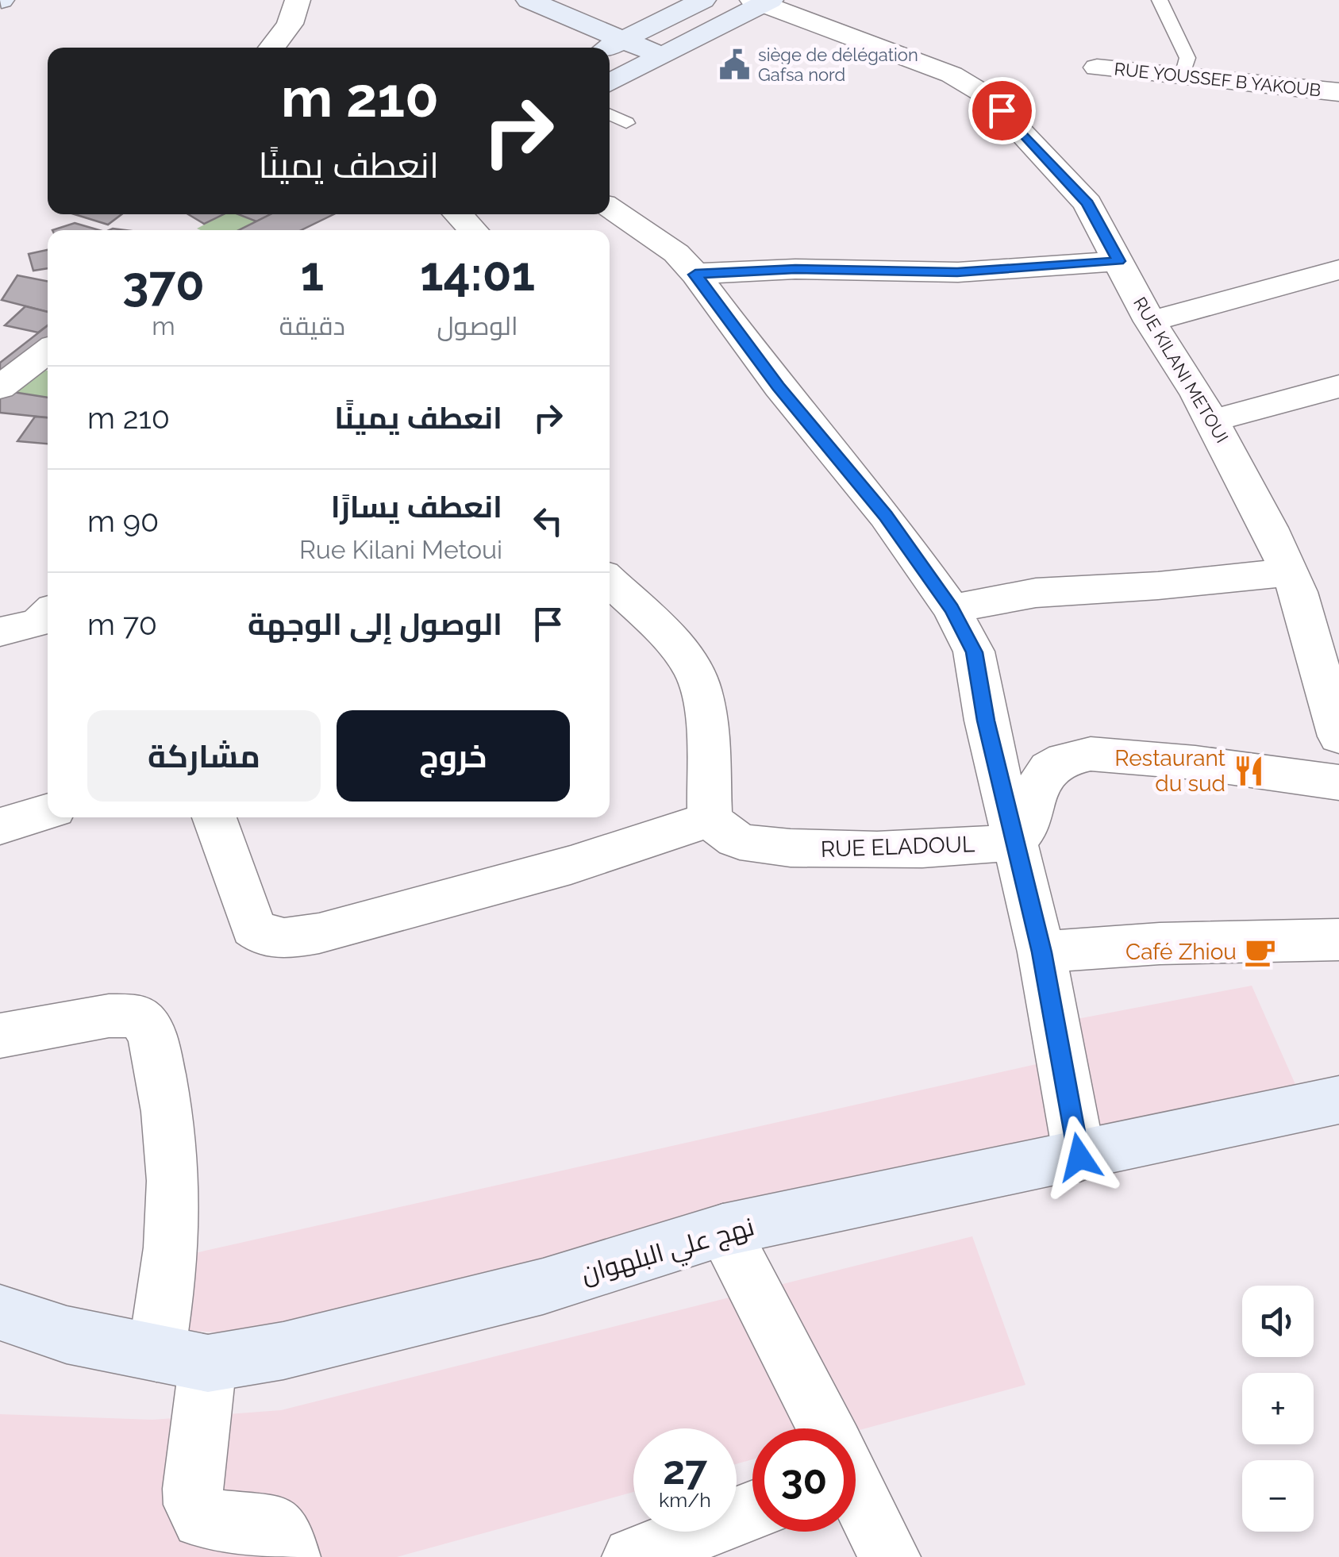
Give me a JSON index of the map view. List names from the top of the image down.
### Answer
{
  "streets": {
    "street": [
      "RUE YOUSSEF B YAKOUB",
      "RUE KILANI METOUI",
      "RUE ELADOUL",
      "نهج علي البلهوان"
    ]
  },
  "places": {
    "public building": ["siège de délégation Gafsa nord"],
    "restaurant": ["Restaurant du sud"],
    "cafe": ["Café Zhiou"]
  },
  "page": {
    "turn": ["210 m", "انعطف يمينًا"],
    "eta": [
      "14:01",
      "الوصول",
      "1",
      "دقيقة",
      "370",
      "m"
    ],
    "list": [
      {
        "name": "انعطف يمينًا",
        "value": "210 m"
      },
      {
        "name": "انعطف يسارًا",
        "note": "Rue Kilani Metoui",
        "value": "90 m"
      },
      {
        "name": "الوصول إلى الوجهة",
        "value": "70 m"
      }
    ],
    "buttons": ["خروج", "مشاركة"],
    "map_buttons": ["+", "−"],
    "speed": "27 km/h",
    "limit": "30"
  }
}
